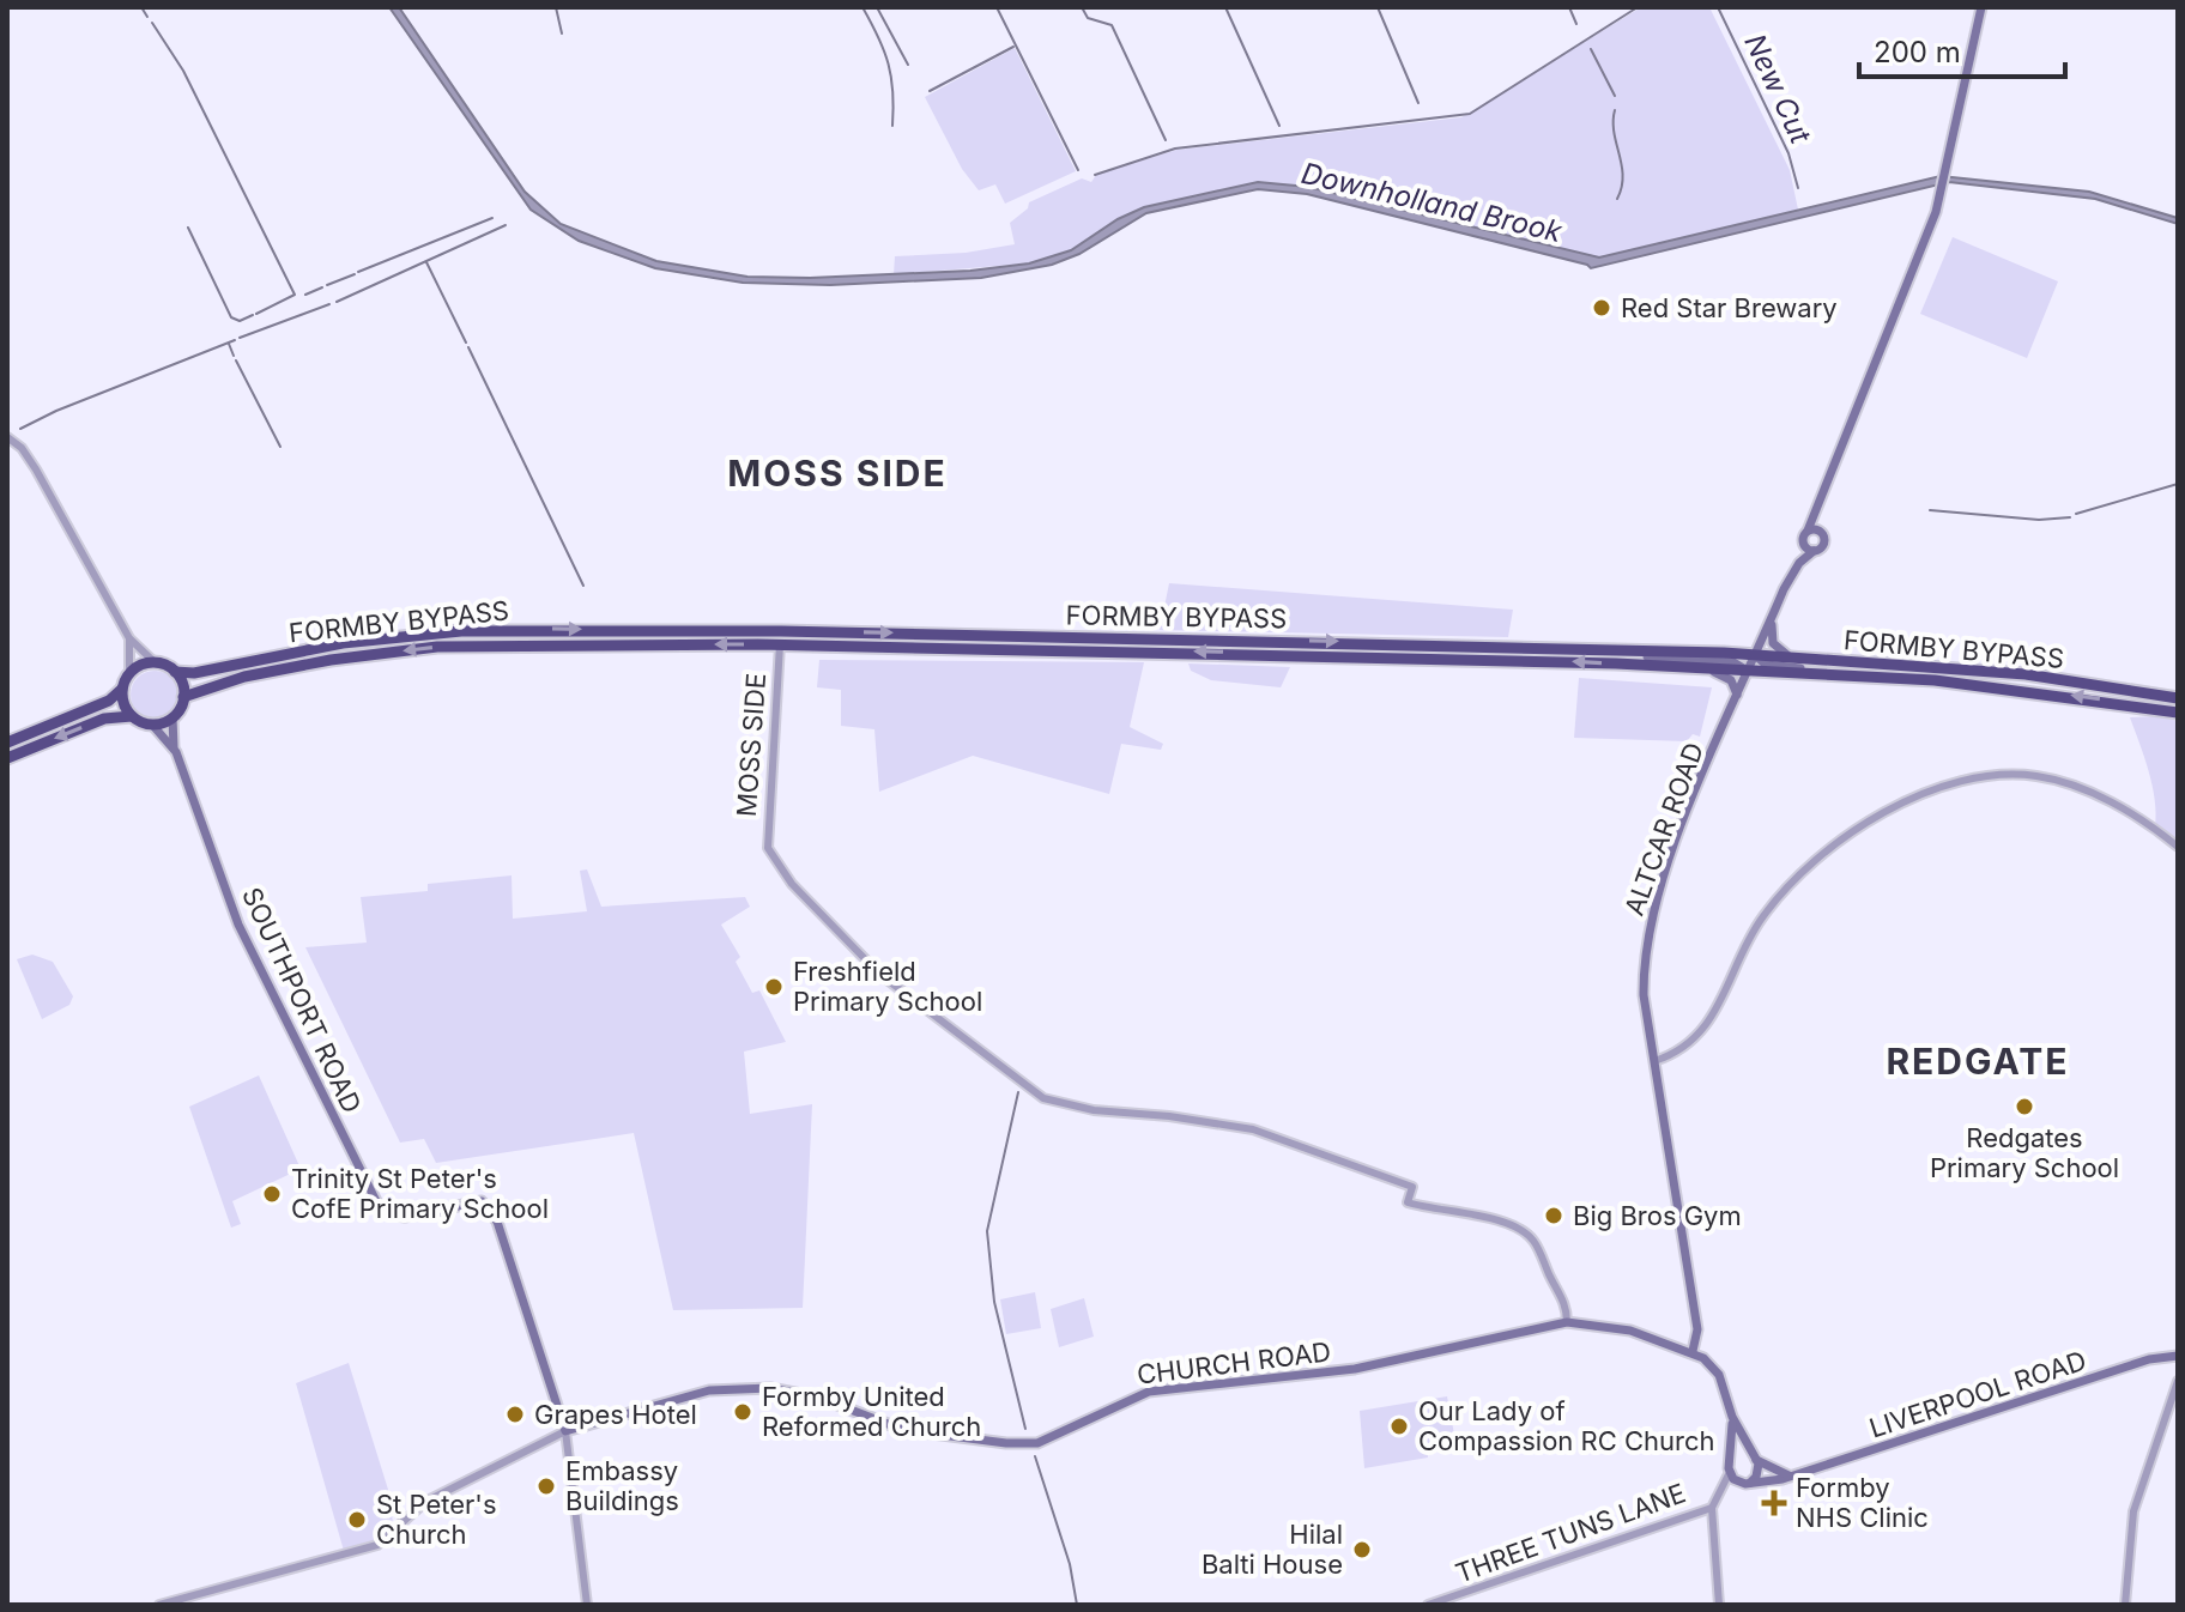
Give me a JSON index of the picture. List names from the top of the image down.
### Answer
{
  "streets": {
    "highway": ["FORMBY BYPASS"],
    "main road": [
      "ALTCAR ROAD",
      "SOUTHPORT ROAD",
      "CHURCH ROAD",
      "LIVERPOOL ROAD"
    ],
    "street": ["MOSS SIDE", "THREE TUNS LANE"]
  },
  "crossings": [
    ["FORMBY BYPASS", "MOSS SIDE"],
    ["FORMBY BYPASS", "ALTCAR ROAD"],
    ["FORMBY BYPASS", "SOUTHPORT ROAD"],
    ["MOSS SIDE", "CHURCH ROAD"],
    ["ALTCAR ROAD", "CHURCH ROAD"],
    ["SOUTHPORT ROAD", "CHURCH ROAD"],
    ["LIVERPOOL ROAD", "THREE TUNS LANE"]
  ],
  "districts": ["MOSS SIDE", "REDGATE"],
  "water": ["New Cut", "Downholland Brook"],
  "places": {
    "other": [
      "Red Star Brewary",
      "Freshfield Primary School",
      "Redgates Primary School",
      "Trinity St Peter's CofE Primary School",
      "Big Bros Gym",
      "Formby United Reformed Church",
      "Grapes Hotel",
      "Our Lady of Compassion RC Church",
      "Embassy Buildings",
      "St Peter's Church",
      "Hilal Balti House"
    ],
    "health": ["Formby NHS Clinic"]
  },
  "scale_bar": "200 m"
}
